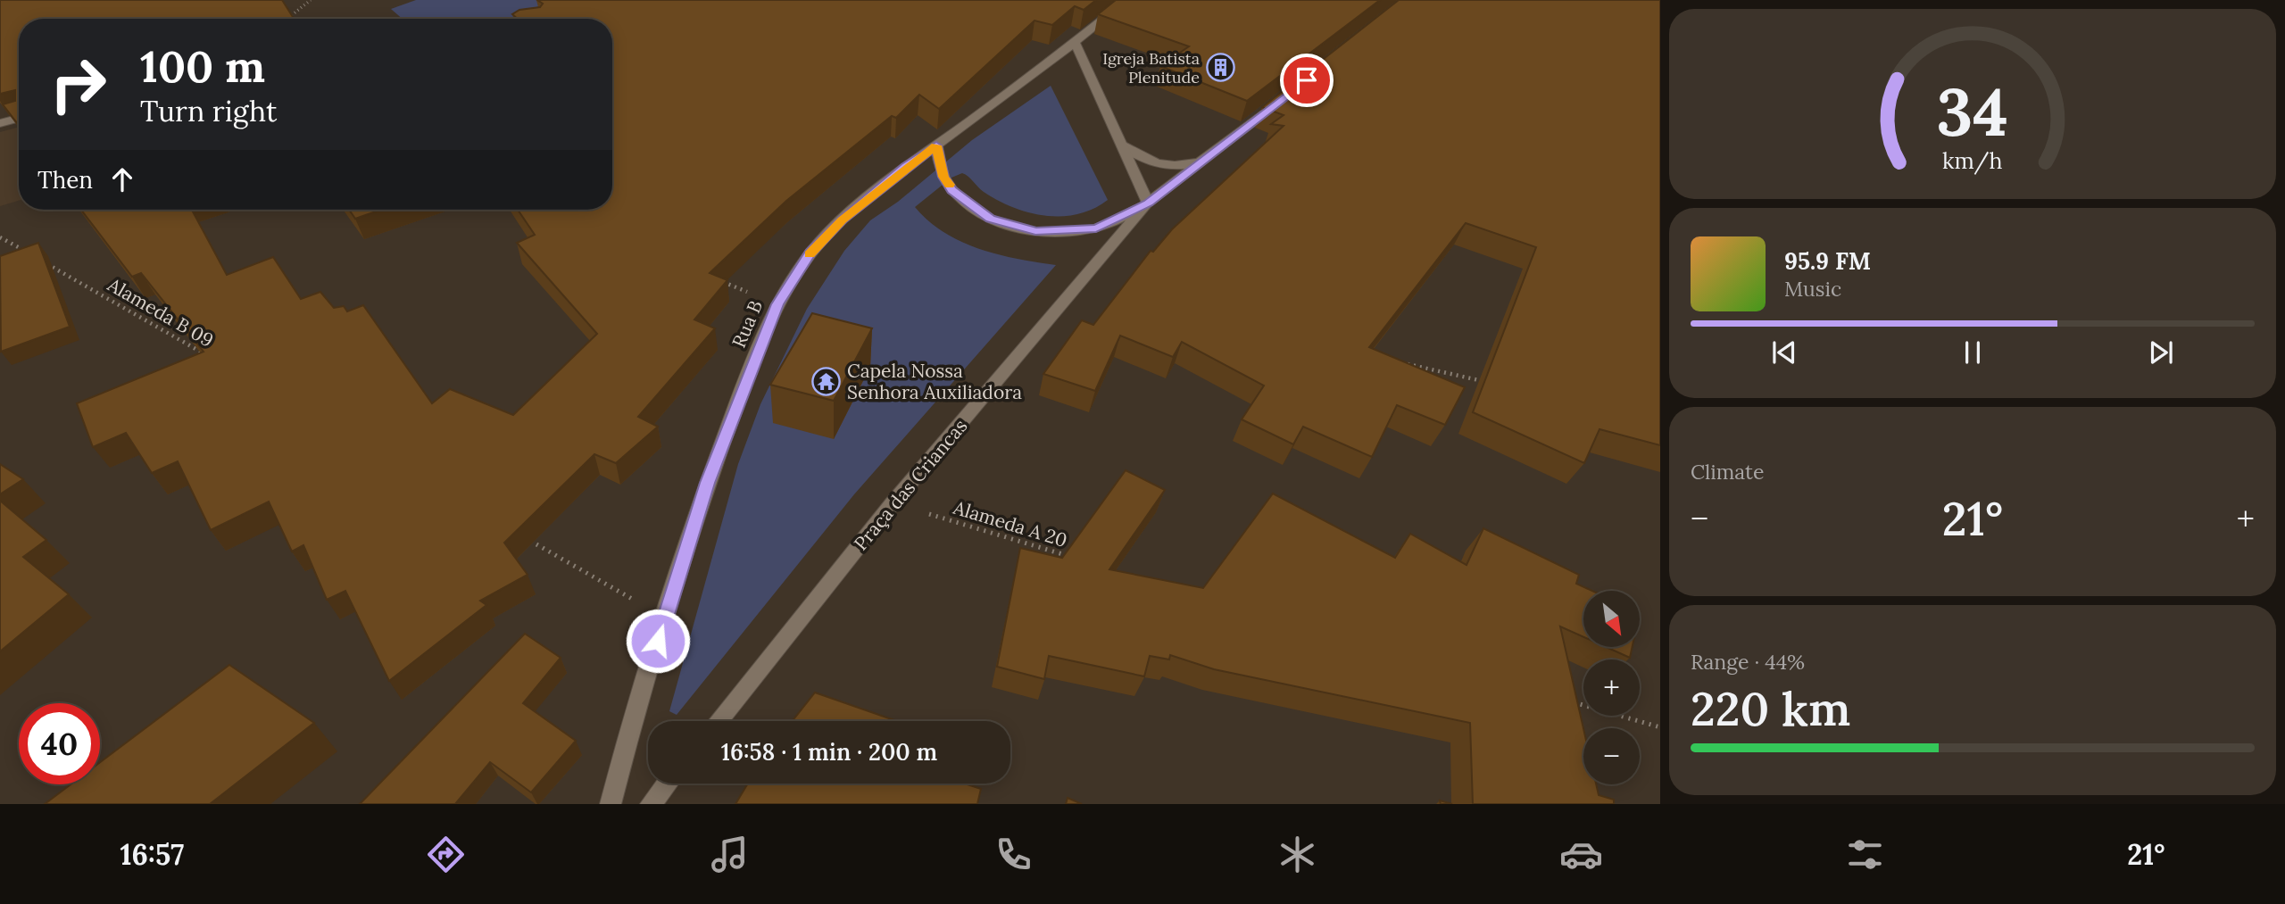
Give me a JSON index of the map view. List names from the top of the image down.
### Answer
{
  "streets": {
    "street": ["Rua B", "Praça das Criancas"],
    "path": ["Alameda B 09", "Alameda A 20"]
  },
  "crossings": [
    ["Praça das Criancas", "Alameda A 20"]
  ],
  "places": {
    "building": ["Igreja Batista Plenitude"],
    "temple": ["Capela Nossa Senhora Auxiliadora"]
  },
  "north": "bottom right",
  "page": {
    "turn": ["100 m", "Turn right"],
    "then": "Then",
    "song": ["95.9 FM", "Music"],
    "tile": [
      "Climate",
      ["Range · 44%", "220 km"]
    ],
    "heat": ["−", "21°", "+"],
    "map_buttons": ["+", "−"],
    "limit": "40",
    "trip": "16:58 · 1 min · 200 m",
    "tabs": ["16:57", "21°"],
    "gauge": ["34", "km/h"]
  }
}
